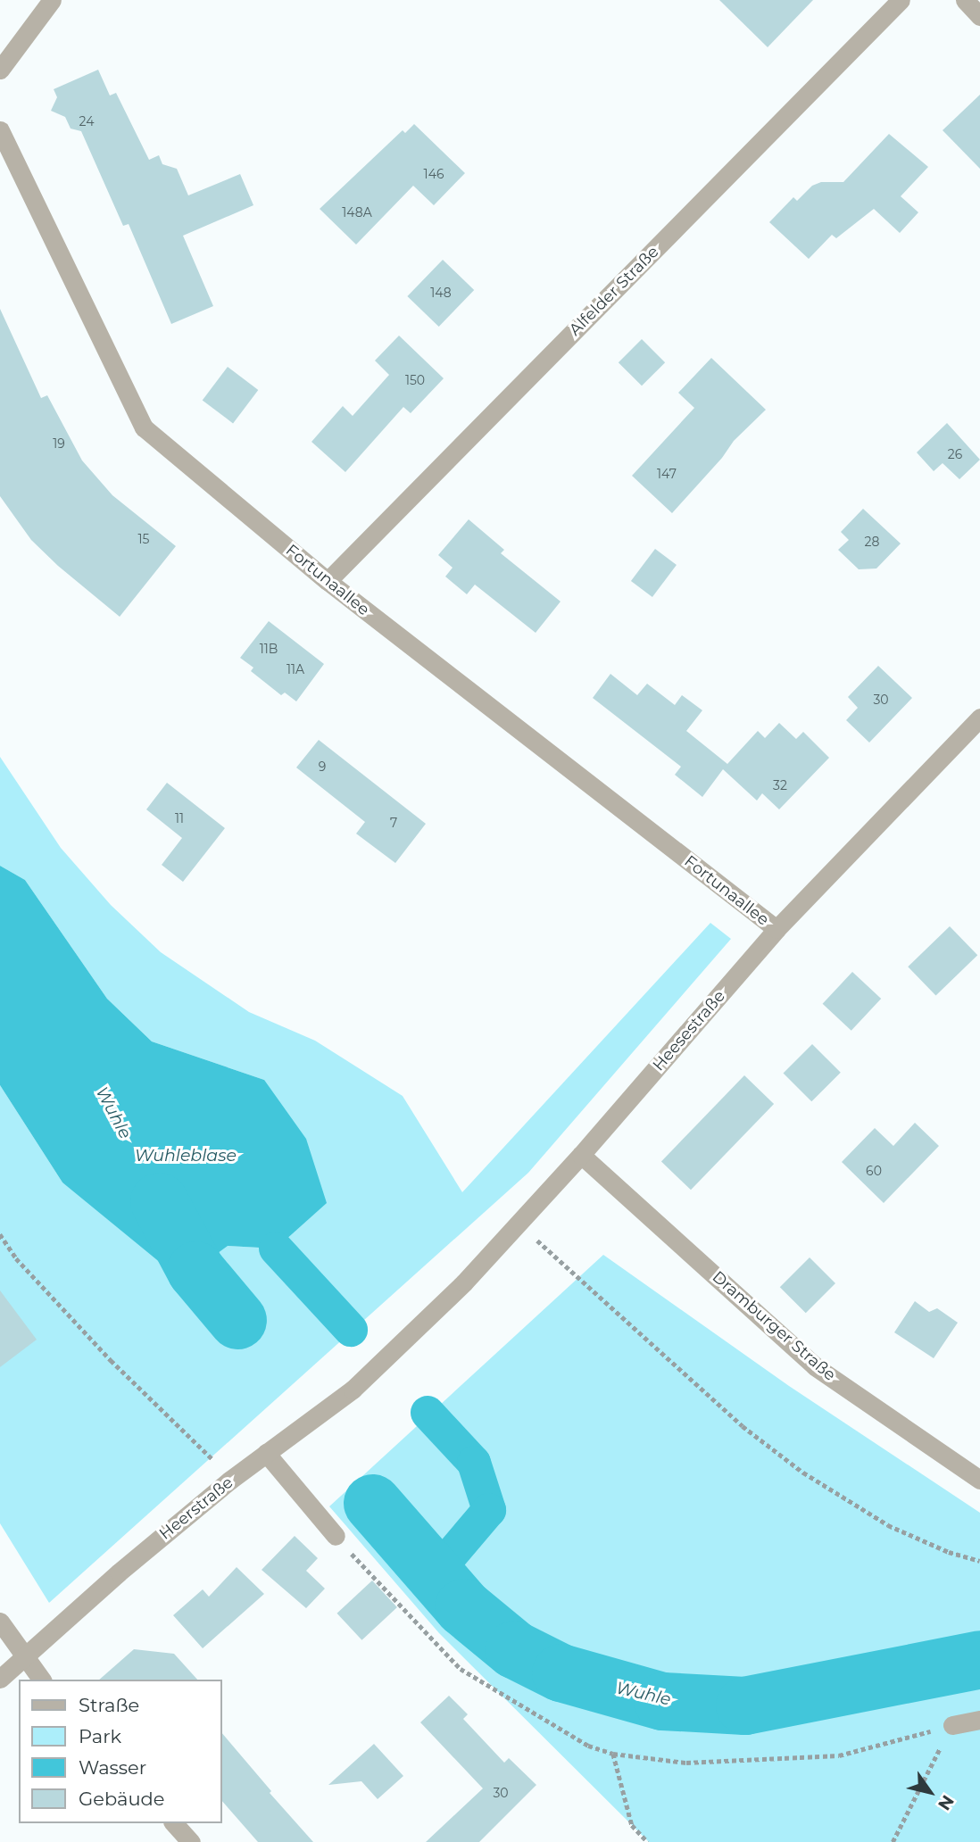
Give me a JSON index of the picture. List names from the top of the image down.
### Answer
{
  "streets": {
    "street": [
      "Alfelder Straße",
      "Fortunaallee",
      "Heesestraße",
      "Dramburger Straße",
      "Heerstraße"
    ]
  },
  "crossings": [
    ["Alfelder Straße", "Fortunaallee"],
    ["Fortunaallee", "Heesestraße"],
    ["Heesestraße", "Dramburger Straße"],
    ["Heesestraße", "Heerstraße"]
  ],
  "water": ["Wuhle", "Wuhleblase"],
  "house_numbers": [
    "24",
    "146",
    "148A",
    "148",
    "150",
    "19",
    "26",
    "147",
    "15",
    "28",
    "11B",
    "11A",
    "30",
    "9",
    "32",
    "11",
    "7",
    "60",
    "30"
  ],
  "legend": [
    "Straße",
    "Park",
    "Wasser",
    "Gebäude"
  ],
  "north": "bottom right"
}
